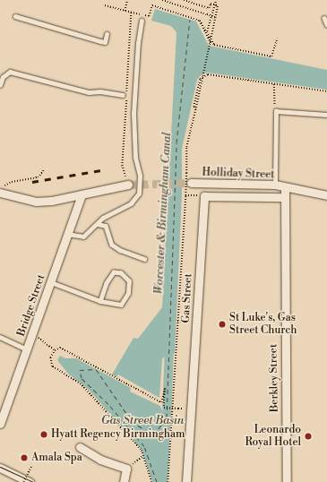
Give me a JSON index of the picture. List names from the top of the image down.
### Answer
{
  "streets": {
    "street": [
      "Holliday Street",
      "Gas Street",
      "Bridge Street",
      "Berkley Street"
    ]
  },
  "crossings": [
    ["Holliday Street", "Berkley Street"]
  ],
  "water": ["Worcester & Birmingham Canal", "Gas Street Basin"],
  "places": [
    "St Luke's, Gas Street Church",
    "Hyatt Regency Birmingham",
    "Leonardo Royal Hotel",
    "Amala Spa"
  ]
}
